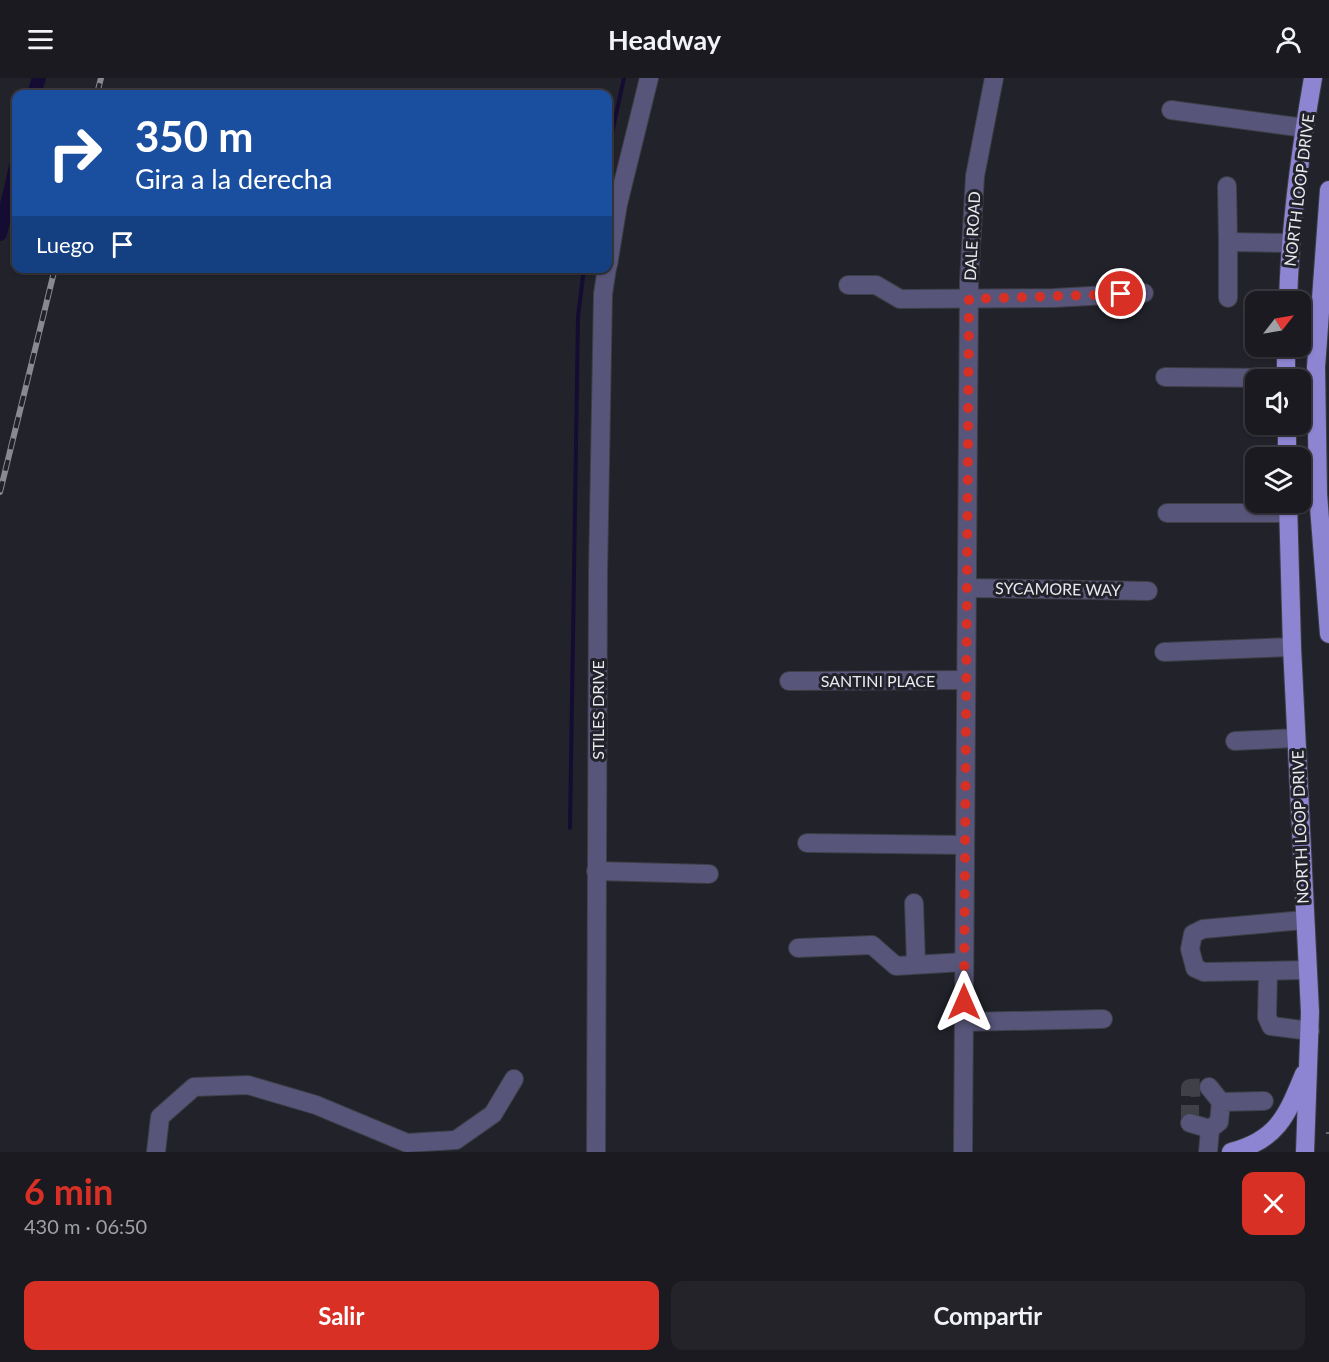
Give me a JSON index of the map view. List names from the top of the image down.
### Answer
{
  "streets": {
    "main road": ["NORTH LOOP DRIVE"],
    "street": [
      "DALE ROAD",
      "SYCAMORE WAY",
      "SANTINI PLACE",
      "STILES DRIVE"
    ]
  },
  "crossings": [
    ["DALE ROAD", "SYCAMORE WAY"],
    ["DALE ROAD", "SANTINI PLACE"]
  ],
  "north": "top right",
  "page": {
    "header": "Headway",
    "turn": ["350 m", "Gira a la derecha"],
    "then": "Luego",
    "heading": ["6 min", "430 m · 06:50"],
    "buttons": ["Salir", "Compartir"]
  }
}
